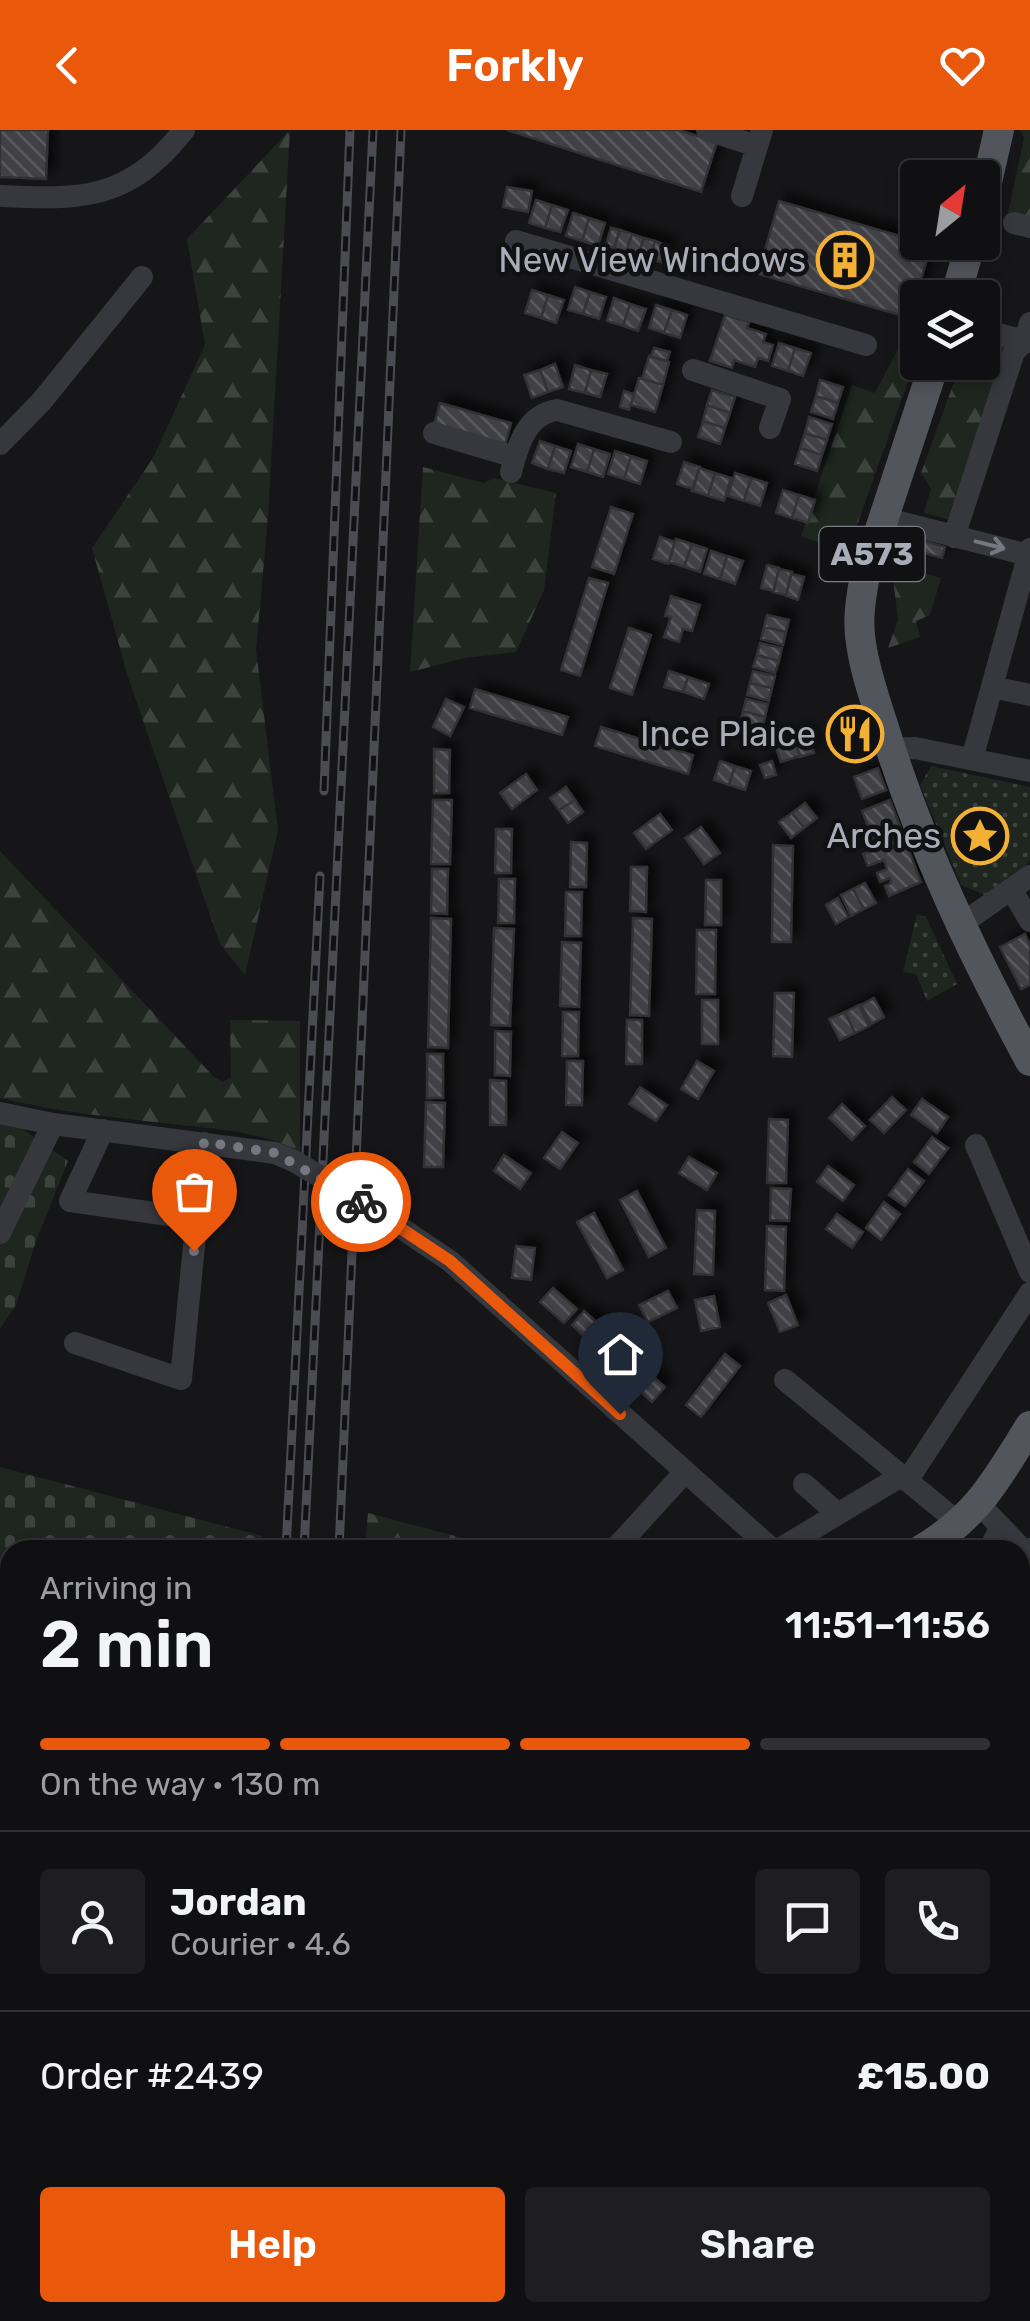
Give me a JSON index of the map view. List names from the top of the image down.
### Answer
{
  "streets": {
    "main road": ["A573"]
  },
  "places": {
    "building": ["New View Windows"],
    "restaurant": ["Ince Plaice"],
    "place": ["Arches"]
  },
  "north": "top right",
  "page": {
    "header": "Forkly",
    "heading": ["2 min", "Arriving in", "11:51–11:56"],
    "panel": [
      "Jordan",
      "Courier · 4.6",
      "Order #2439",
      "£15.00"
    ],
    "bar": "On the way · 130 m",
    "buttons": ["Help", "Share"]
  }
}
